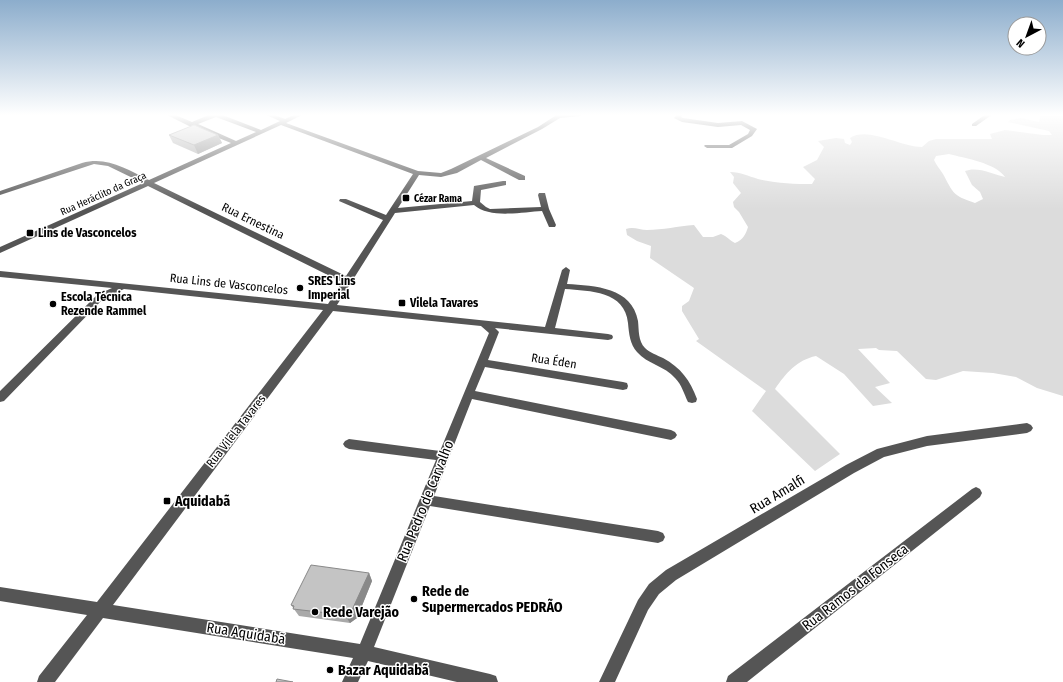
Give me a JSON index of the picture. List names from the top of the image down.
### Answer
{
  "streets": {
    "street": [
      "Rua Heráclito da Graça",
      "Rua Ernestina",
      "Rua Lins de Vasconcelos",
      "Rua Éden",
      "Rua Vilela Tavares",
      "Rua Amalfi",
      "Rua Pedro de Carvalho",
      "Rua Ramos da Fonseca",
      "Rua Aquidabã"
    ]
  },
  "crossings": [
    ["Rua Heráclito da Graça", "Rua Ernestina"],
    ["Rua Ernestina", "Rua Vilela Tavares"],
    ["Rua Lins de Vasconcelos", "Rua Vilela Tavares"],
    ["Rua Lins de Vasconcelos", "Rua Pedro de Carvalho"],
    ["Rua Éden", "Rua Pedro de Carvalho"],
    ["Rua Vilela Tavares", "Rua Aquidabã"],
    ["Rua Pedro de Carvalho", "Rua Aquidabã"]
  ],
  "places": {
    "transit": [
      "Cézar Rama",
      "Lins de Vasconcelos",
      "Vilela Tavares",
      "Aquidabã"
    ],
    "other": [
      "SRES Lins Imperial",
      "Escola Técnica Rezende Rammel",
      "Rede de Supermercados PEDRÃO",
      "Rede Varejão",
      "Bazar Aquidabã"
    ]
  },
  "north": "bottom left"
}
